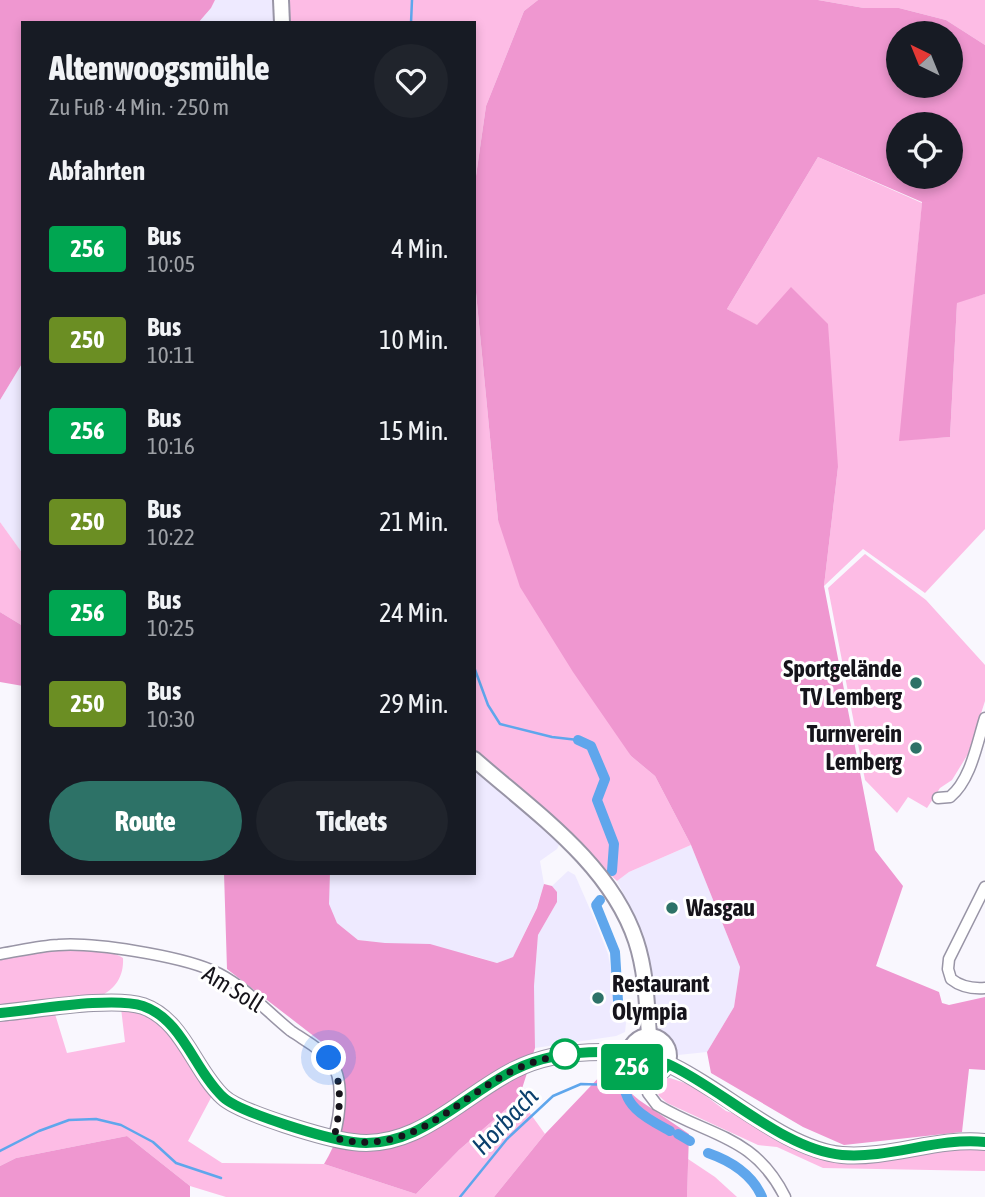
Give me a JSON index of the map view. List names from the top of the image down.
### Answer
{
  "streets": {
    "street": ["Am Soll"]
  },
  "water": ["Horbach"],
  "places": [
    "Sportgelände TV Lemberg",
    "Turnverein Lemberg",
    "Wasgau",
    "Restaurant Olympia"
  ],
  "lines": ["bus line 256"],
  "north": "top left",
  "page": {
    "on_map": "256",
    "heading": [
      ["Altenwoogsmühle", "Zu Fuß · 4 Min. · 250 m"],
      "Abfahrten"
    ],
    "list": [
      {
        "mark": "256",
        "name": "Bus",
        "note": "10:05",
        "value": "4 Min."
      },
      {
        "mark": "250",
        "name": "Bus",
        "note": "10:11",
        "value": "10 Min."
      },
      {
        "mark": "256",
        "name": "Bus",
        "note": "10:16",
        "value": "15 Min."
      },
      {
        "mark": "250",
        "name": "Bus",
        "note": "10:22",
        "value": "21 Min."
      },
      {
        "mark": "256",
        "name": "Bus",
        "note": "10:25",
        "value": "24 Min."
      },
      {
        "mark": "250",
        "name": "Bus",
        "note": "10:30",
        "value": "29 Min."
      }
    ],
    "buttons": ["Route", "Tickets"]
  }
}
